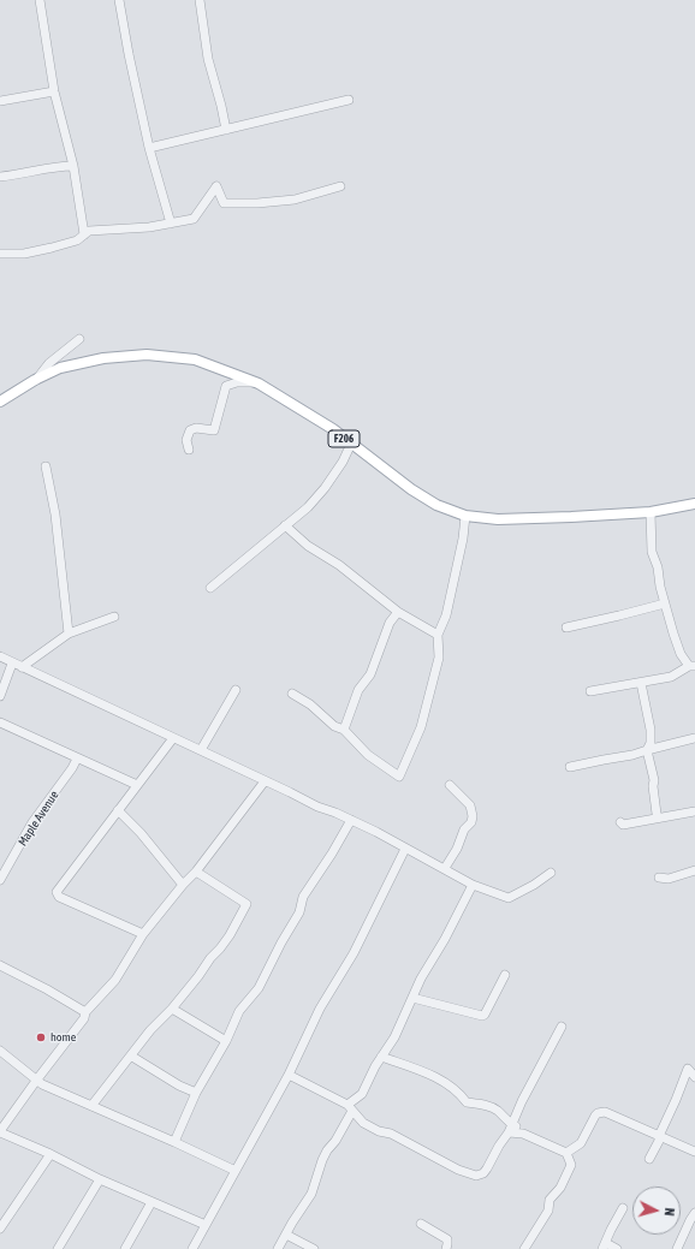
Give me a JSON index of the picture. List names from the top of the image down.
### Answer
{
  "streets": {
    "main road": ["F206"],
    "street": ["Maple Avenue"]
  },
  "places": ["home"],
  "north": "right"
}
